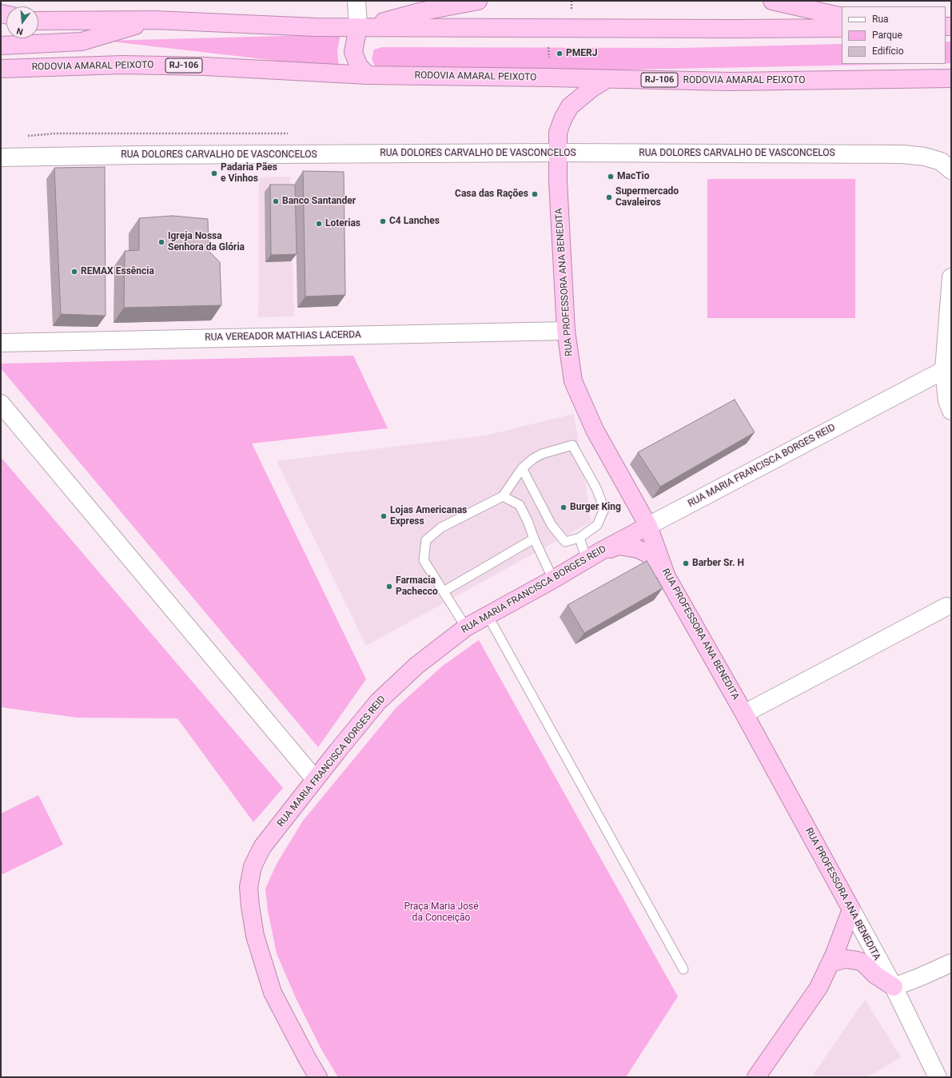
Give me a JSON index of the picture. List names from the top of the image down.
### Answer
{
  "streets": {
    "highway": [
      "RJ-106",
      "RODOVIA AMARAL PEIXOTO",
      "RUA PROFESSORA ANA BENEDITA",
      "RUA MARIA FRANCISCA BORGES REID"
    ],
    "street": ["RUA DOLORES CARVALHO DE VASCONCELOS", "RUA VEREADOR MATHIAS LACERDA"]
  },
  "crossings": [
    ["RODOVIA AMARAL PEIXOTO", "RUA PROFESSORA ANA BENEDITA"],
    ["RUA DOLORES CARVALHO DE VASCONCELOS", "RUA PROFESSORA ANA BENEDITA"],
    ["RUA PROFESSORA ANA BENEDITA", "RUA VEREADOR MATHIAS LACERDA"],
    ["RUA PROFESSORA ANA BENEDITA", "RUA MARIA FRANCISCA BORGES REID"]
  ],
  "parks": ["Praça Maria José da Conceição"],
  "places": [
    "PMERJ",
    "Padaria Pães e Vinhos",
    "MacTio",
    "Casa das Rações",
    "Supermercado Cavaleiros",
    "Banco Santander",
    "C4 Lanches",
    "Loterias",
    "Igreja Nossa Senhora da Glória",
    "REMAX Essência",
    "Burger King",
    "Lojas Americanas Express",
    "Barber Sr. H",
    "Farmacia Pachecco"
  ],
  "legend": ["Rua", "Parque", "Edifício"],
  "north": "bottom"
}
